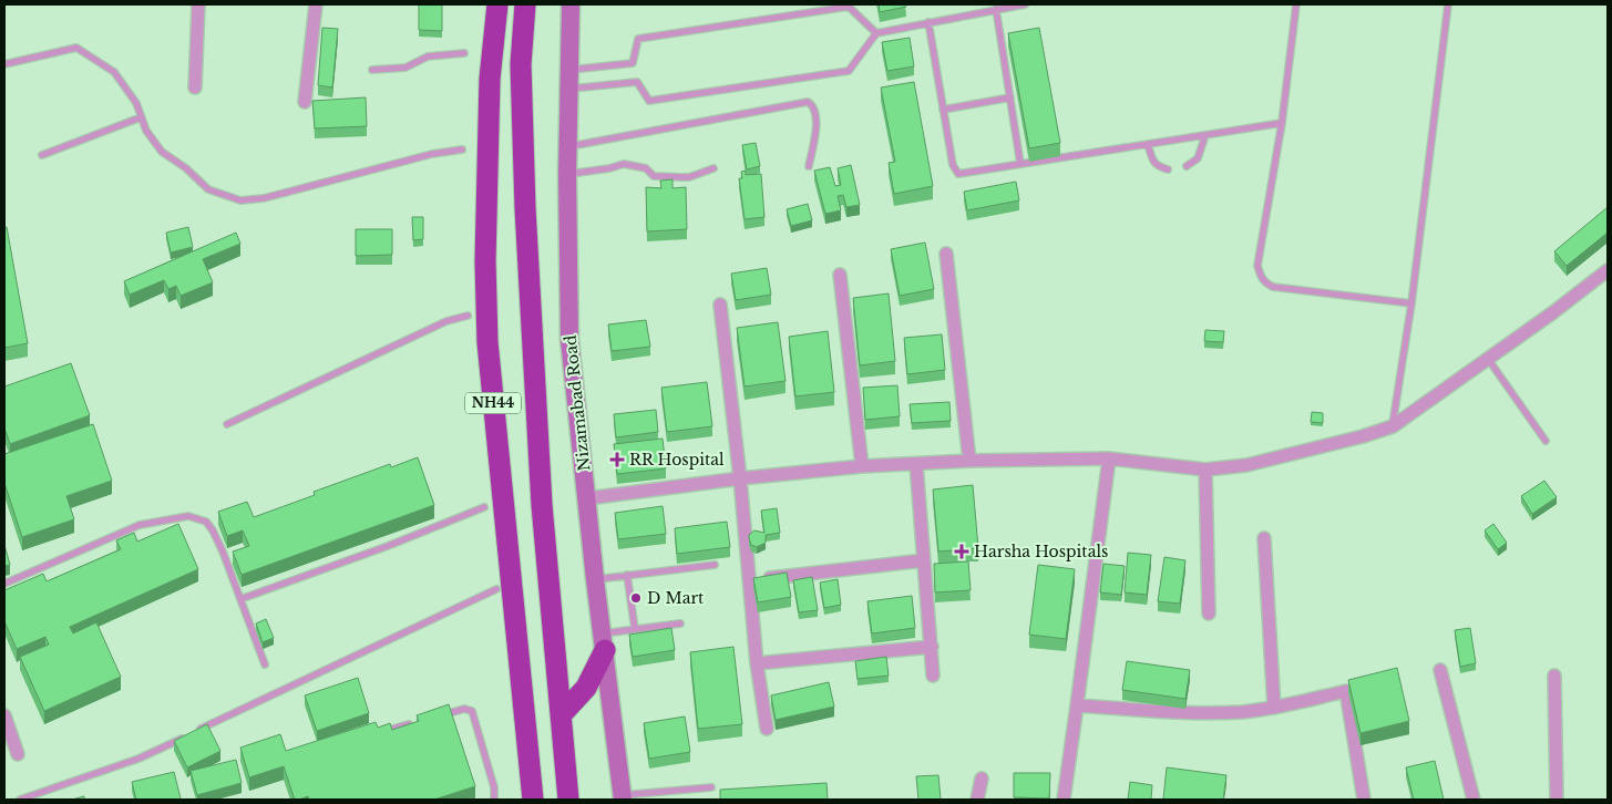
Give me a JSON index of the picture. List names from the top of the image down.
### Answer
{
  "streets": {
    "highway": ["NH44"],
    "main road": ["Nizamabad Road"]
  },
  "places": {
    "health": ["RR Hospital", "Harsha Hospitals"],
    "other": ["D Mart"]
  }
}
